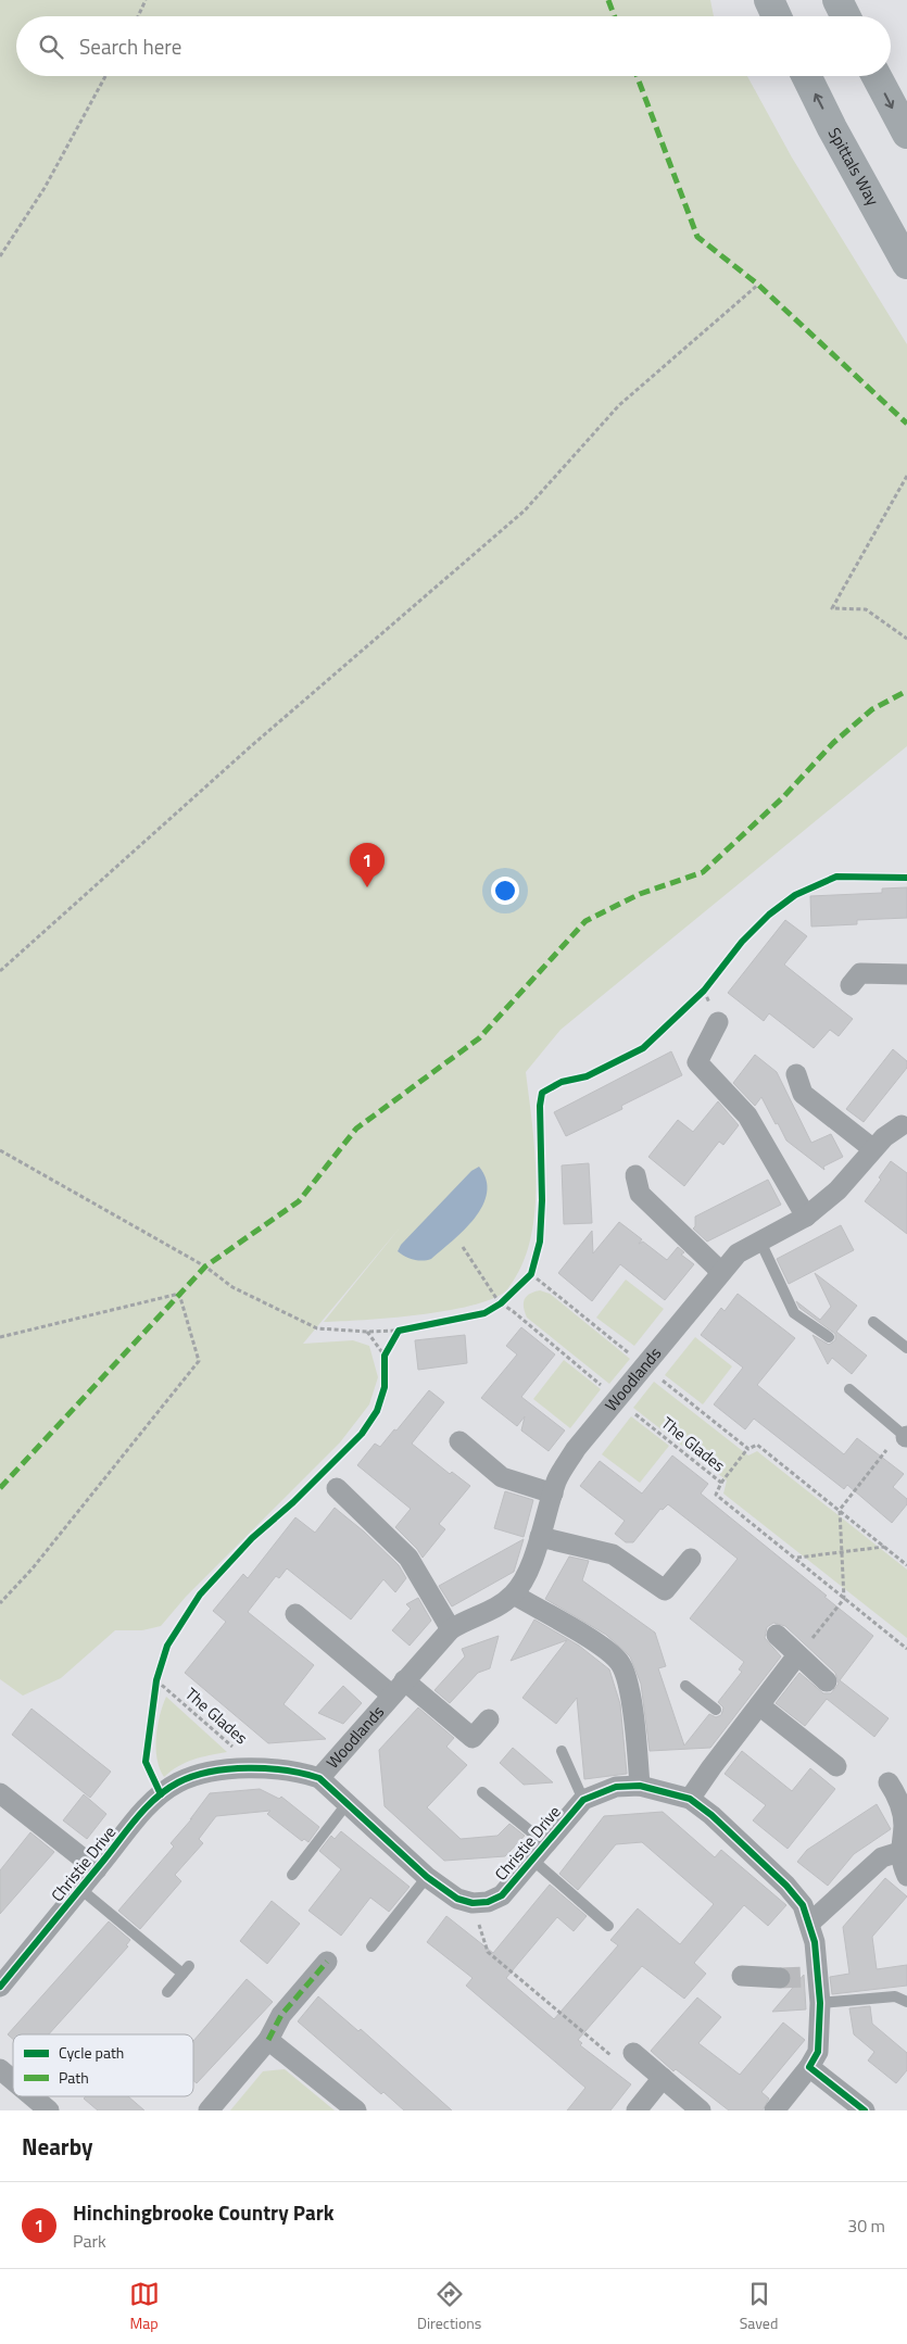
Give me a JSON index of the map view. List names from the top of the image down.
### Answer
{
  "streets": {
    "highway": ["Spittals Way"],
    "street": ["Woodlands", "Christie Drive"],
    "path": ["The Glades"]
  },
  "crossings": [
    ["Woodlands", "The Glades"],
    ["Woodlands", "Christie Drive"],
    ["The Glades", "Christie Drive"]
  ],
  "legend": ["Cycle path", "Path"],
  "page": {
    "search": "Search here",
    "pins": "1",
    "heading": "Nearby",
    "list": [
      {
        "mark": "1",
        "name": "Hinchingbrooke Country Park",
        "note": "Park",
        "value": "30 m"
      }
    ],
    "nav": ["Map", "Directions", "Saved"]
  }
}
